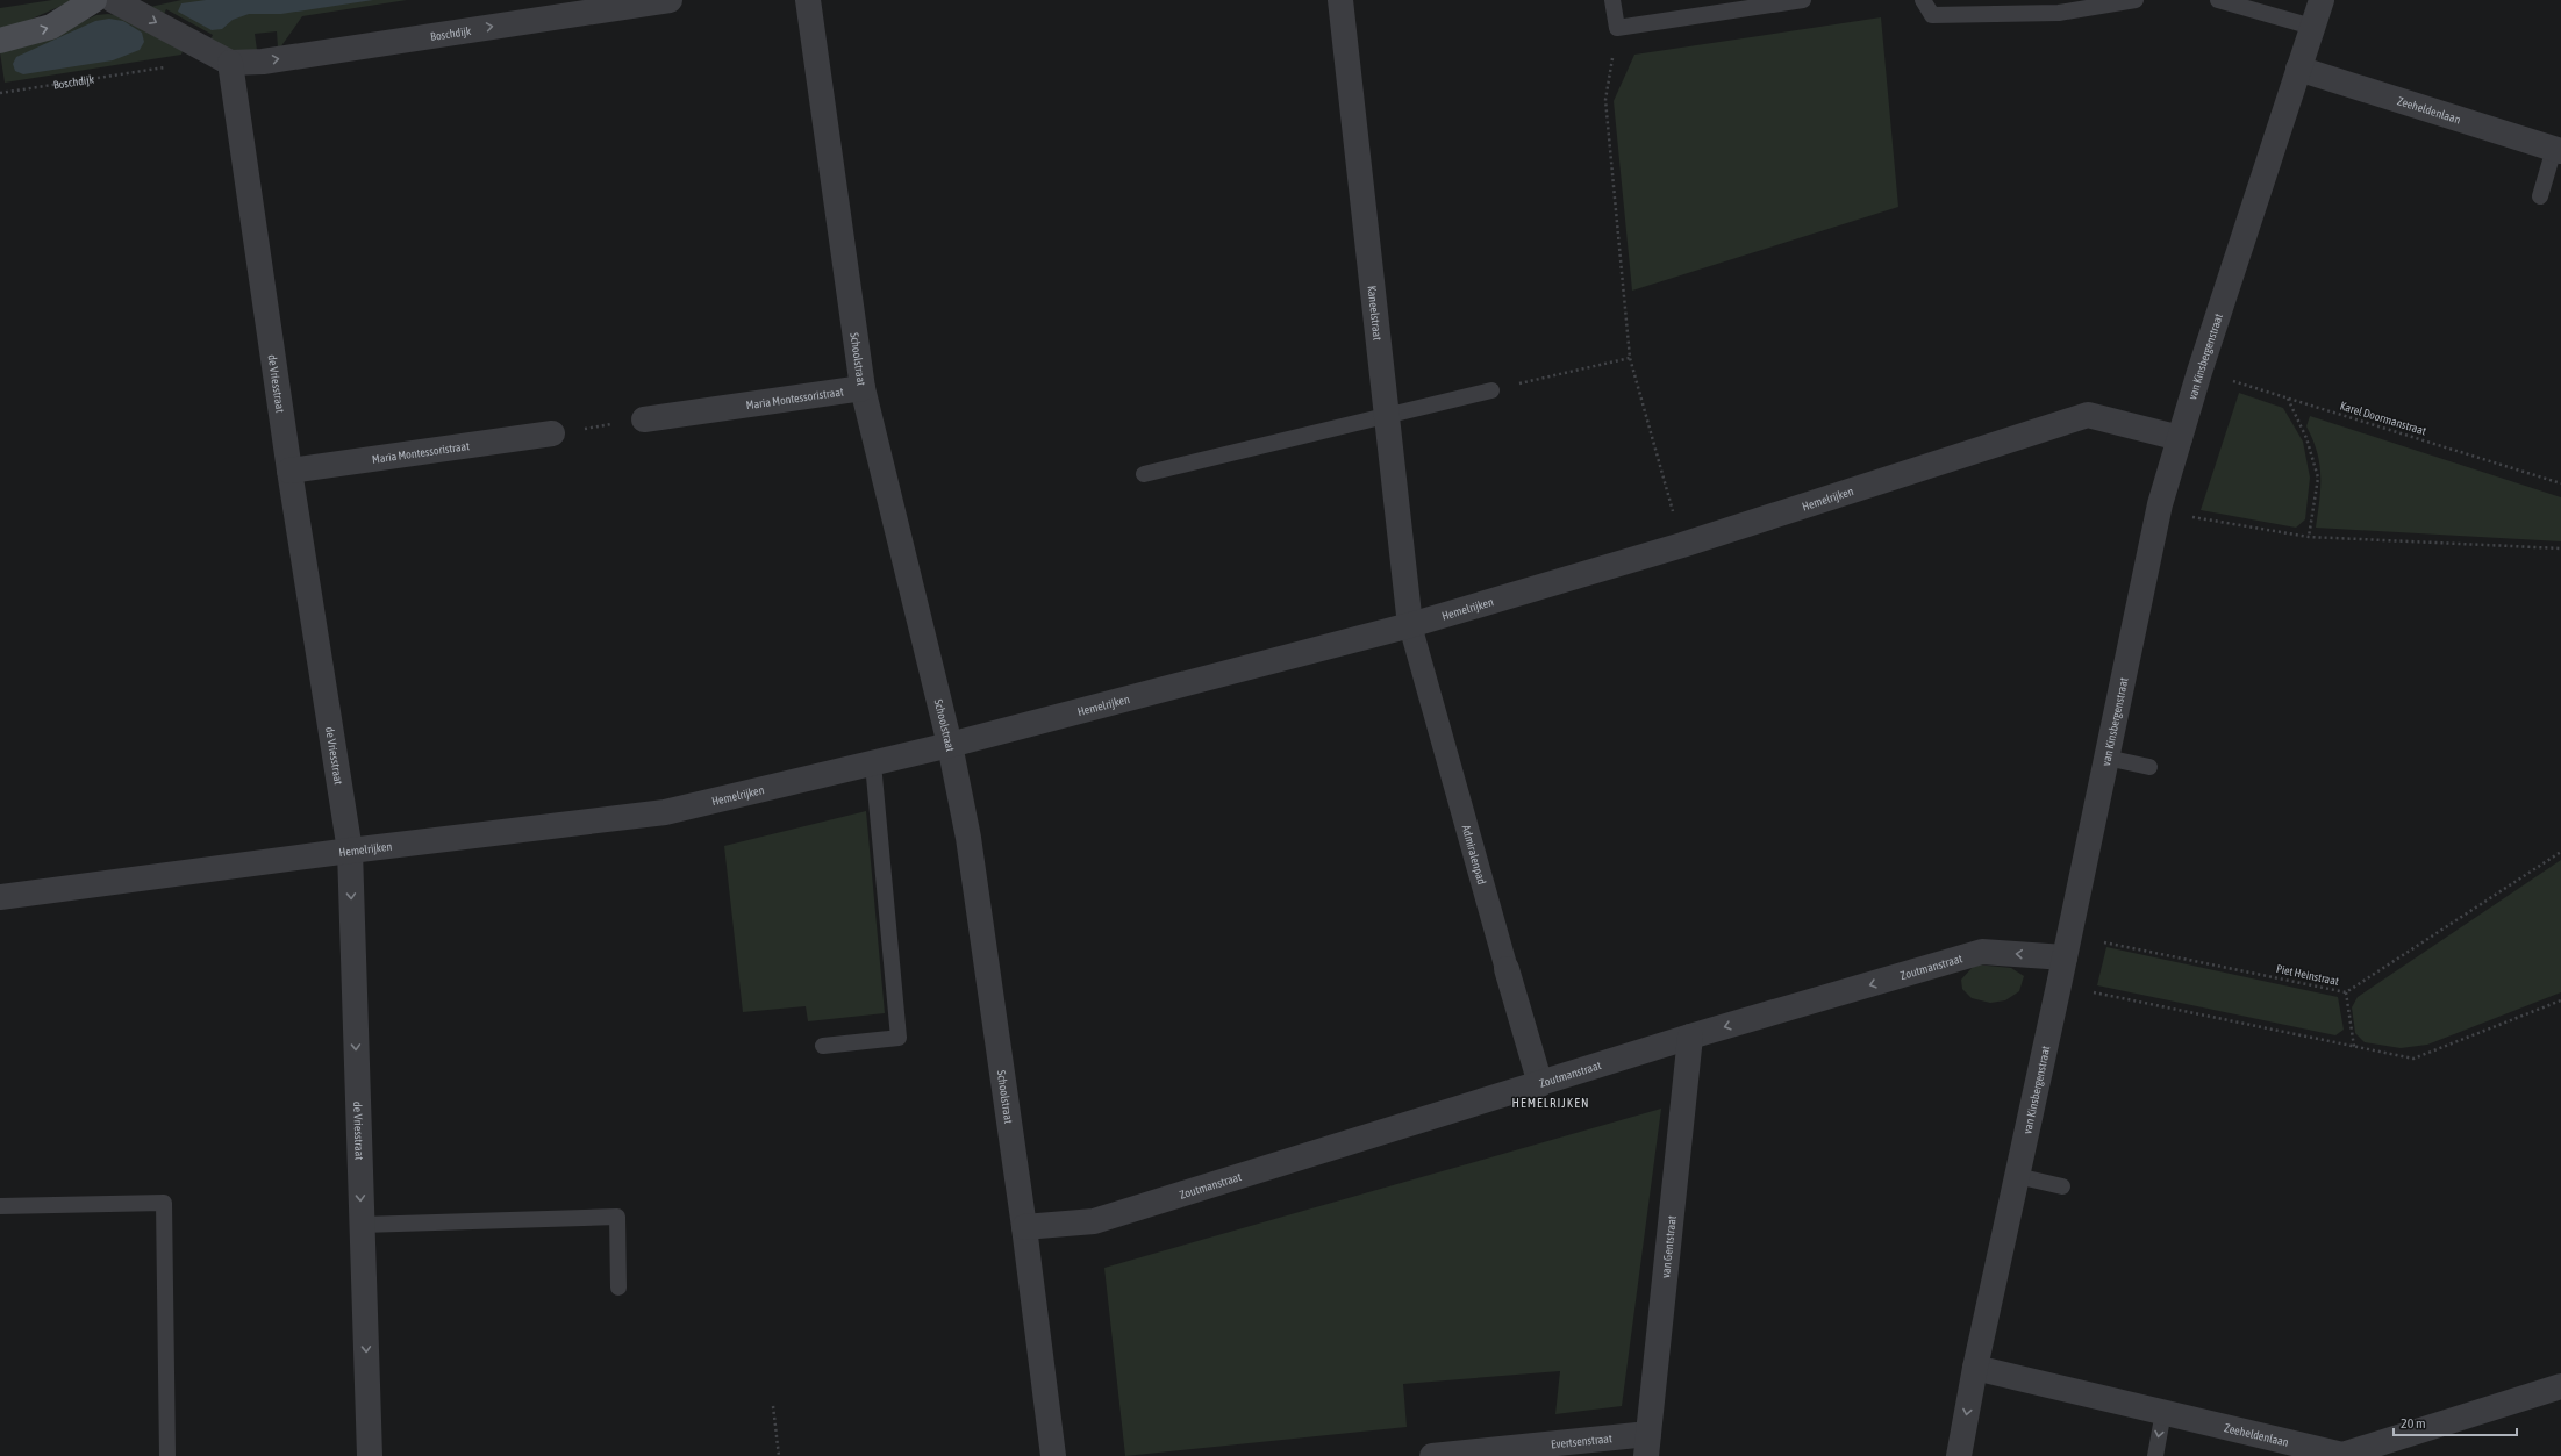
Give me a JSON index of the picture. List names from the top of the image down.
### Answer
{
  "streets": {
    "street": [
      "Boschdijk",
      "Zeeheldenlaan",
      "Kaneelstraat",
      "van Kinsbergenstraat",
      "Schoolstraat",
      "de Vriesstraat",
      "Maria Montessoristraat",
      "Hemelrijken",
      "Admiralenpad",
      "Zoutmanstraat",
      "van Gentstraat",
      "Evertsenstraat"
    ],
    "path": ["Karel Doormanstraat", "Piet Heinstraat"]
  },
  "crossings": [
    ["Boschdijk", "de Vriesstraat"],
    ["Zeeheldenlaan", "van Kinsbergenstraat"],
    ["Kaneelstraat", "Hemelrijken"],
    ["Kaneelstraat", "Admiralenpad"],
    ["van Kinsbergenstraat", "Karel Doormanstraat"],
    ["van Kinsbergenstraat", "Hemelrijken"],
    ["van Kinsbergenstraat", "Zoutmanstraat"],
    ["van Kinsbergenstraat", "Piet Heinstraat"],
    ["Schoolstraat", "Maria Montessoristraat"],
    ["Schoolstraat", "Hemelrijken"],
    ["Schoolstraat", "Zoutmanstraat"],
    ["de Vriesstraat", "Maria Montessoristraat"],
    ["de Vriesstraat", "Hemelrijken"],
    ["Hemelrijken", "Admiralenpad"],
    ["Admiralenpad", "Zoutmanstraat"],
    ["Zoutmanstraat", "Piet Heinstraat"],
    ["Zoutmanstraat", "van Gentstraat"],
    ["van Gentstraat", "Evertsenstraat"]
  ],
  "one_way": ["Boschdijk", "de Vriesstraat", "Zoutmanstraat"],
  "districts": ["HEMELRIJKEN"],
  "scale_bar": "20 m"
}
